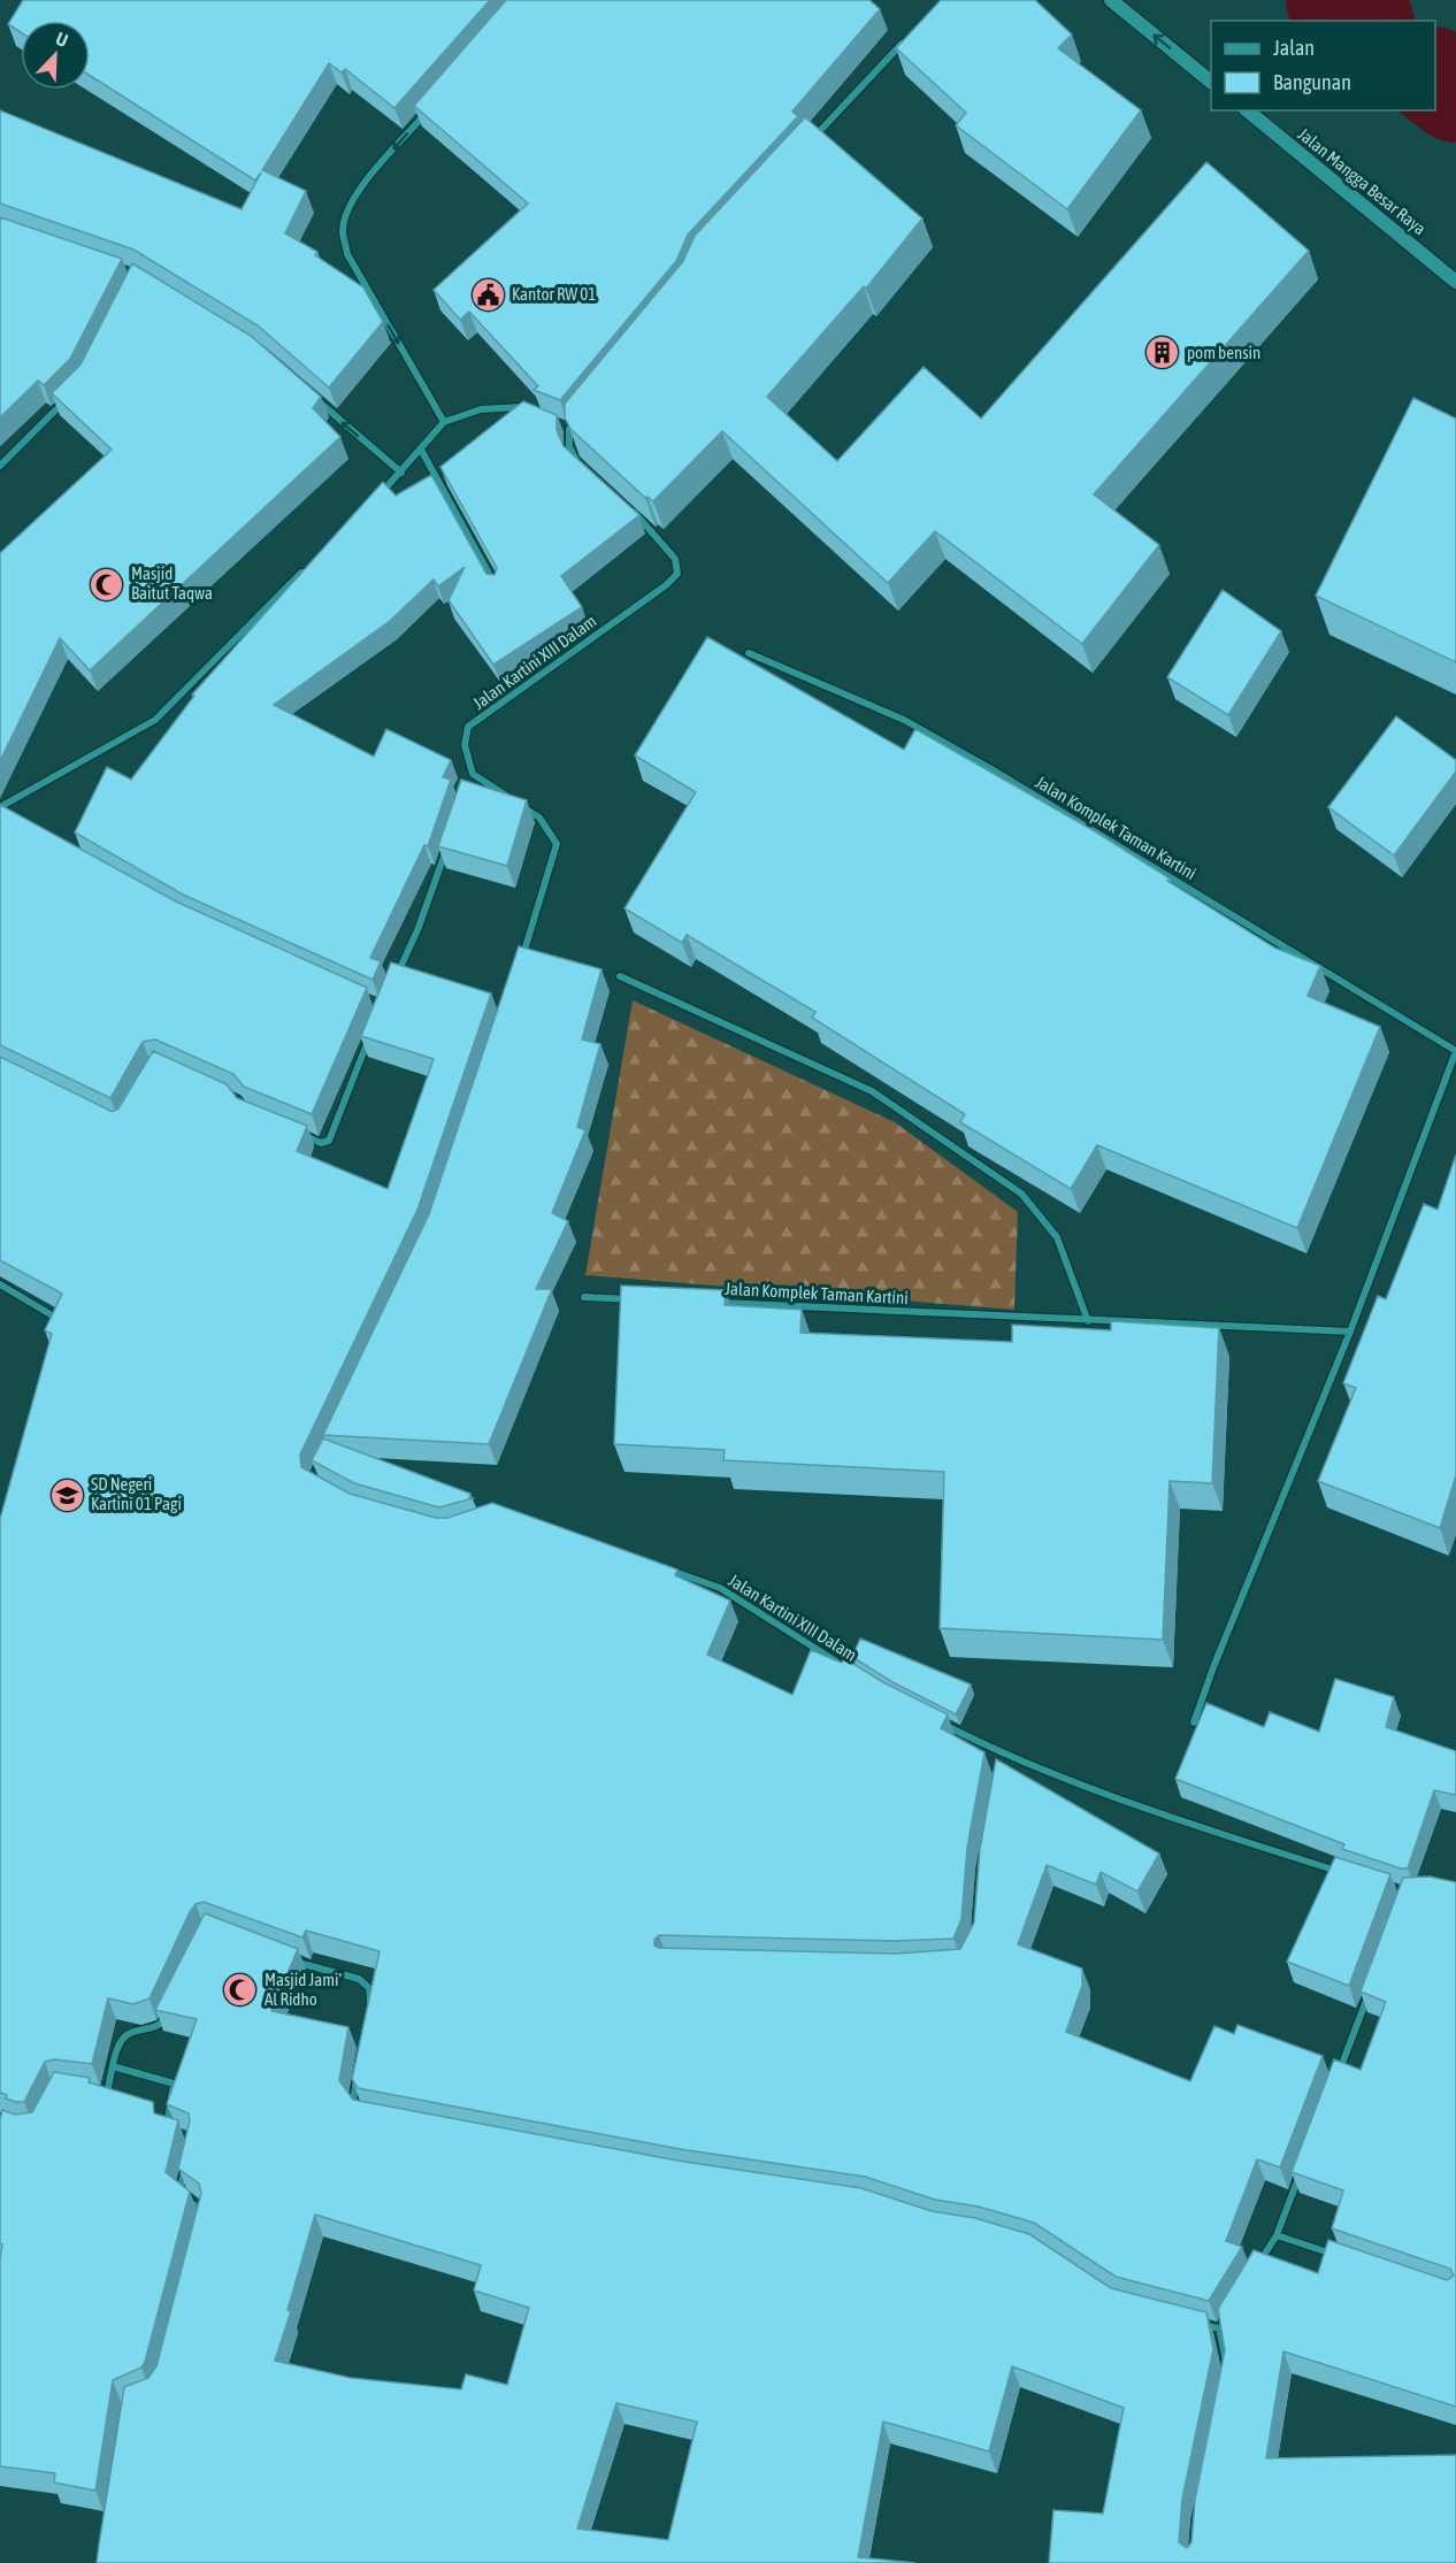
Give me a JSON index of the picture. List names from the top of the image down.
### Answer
{
  "streets": {
    "main road": ["Jalan Mangga Besar Raya"],
    "street": ["Jalan Kartini XIII Dalam", "Jalan Komplek Taman Kartini"]
  },
  "places": {
    "public building": ["Kantor RW 01"],
    "building": ["pom bensin"],
    "mosque": ["Masjid Baitut Taqwa", "Masjid Jami' Al Ridho"],
    "school or university": ["SD Negeri Kartini 01 Pagi"]
  },
  "legend": ["Jalan", "Bangunan"],
  "north": "top right"
}
